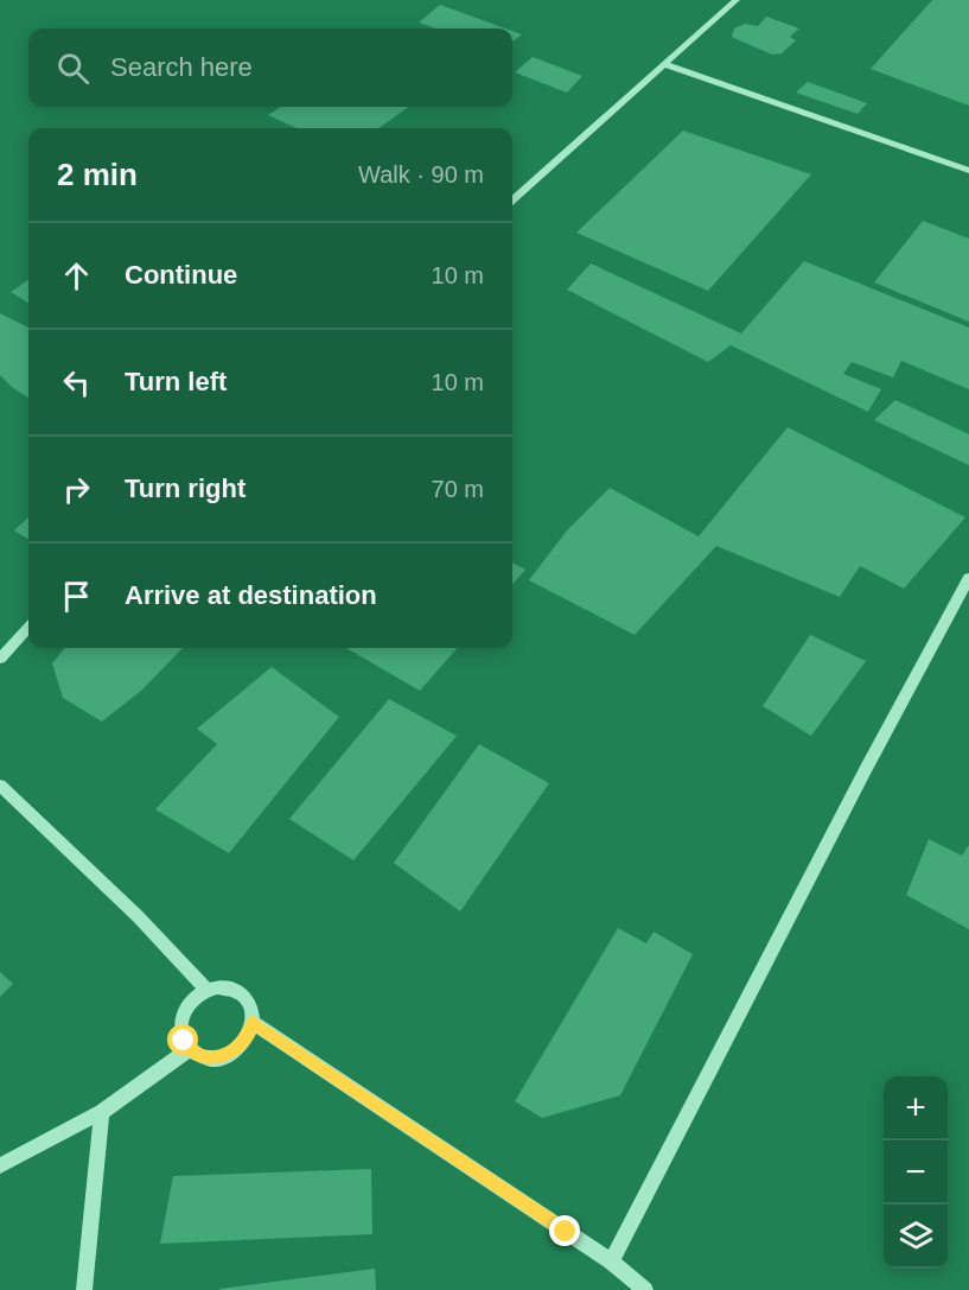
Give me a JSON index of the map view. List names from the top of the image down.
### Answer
{
  "page": {
    "search": "Search here",
    "heading": ["2 min", "Walk · 90 m"],
    "list": [
      ["Continue", "10 m"],
      ["Turn left", "10 m"],
      ["Turn right", "70 m"],
      "Arrive at destination"
    ],
    "map_buttons": ["+", "−"]
  }
}
